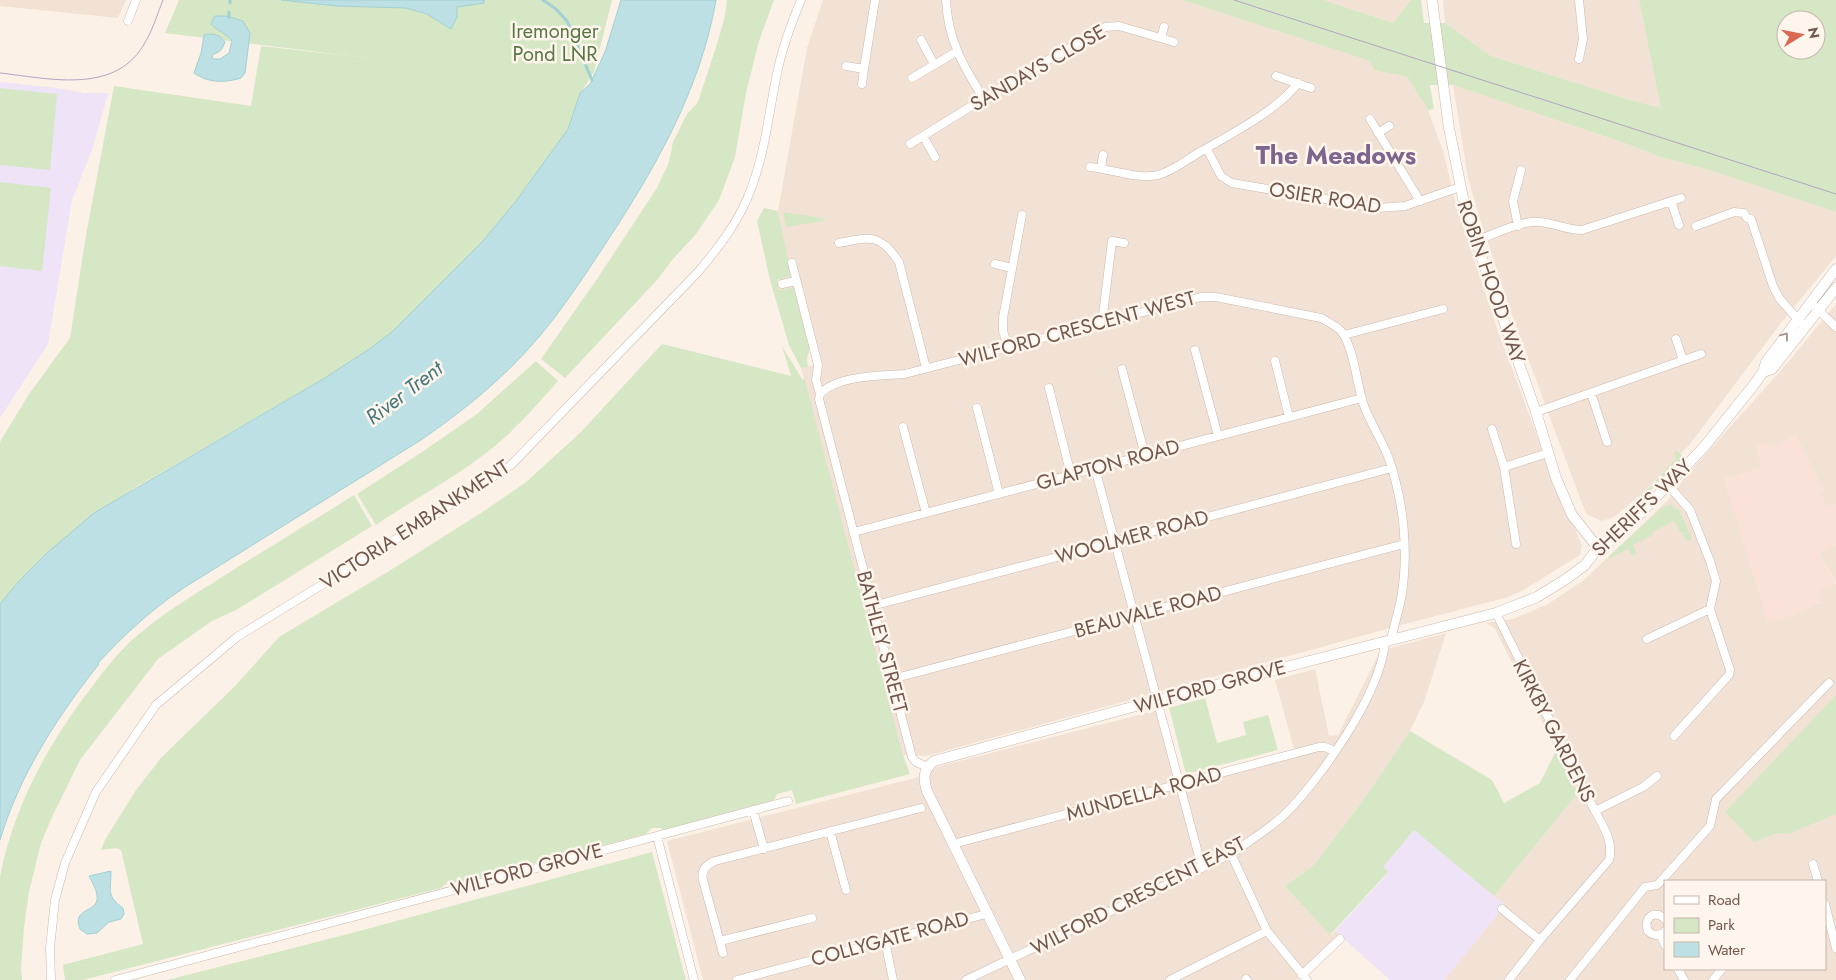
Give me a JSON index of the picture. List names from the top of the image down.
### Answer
{
  "streets": {
    "street": [
      "SANDAYS CLOSE",
      "OSIER ROAD",
      "ROBIN HOOD WAY",
      "WILFORD CRESCENT WEST",
      "GLAPTON ROAD",
      "SHERIFFS WAY",
      "VICTORIA EMBANKMENT",
      "WOOLMER ROAD",
      "BEAUVALE ROAD",
      "BATHLEY STREET",
      "WILFORD GROVE",
      "KIRKBY GARDENS",
      "MUNDELLA ROAD",
      "WILFORD CRESCENT EAST",
      "COLLYGATE ROAD"
    ]
  },
  "crossings": [
    ["OSIER ROAD", "ROBIN HOOD WAY"],
    ["ROBIN HOOD WAY", "SHERIFFS WAY"],
    ["WILFORD CRESCENT WEST", "BATHLEY STREET"],
    ["GLAPTON ROAD", "BATHLEY STREET"],
    ["SHERIFFS WAY", "WILFORD GROVE"],
    ["SHERIFFS WAY", "KIRKBY GARDENS"],
    ["WOOLMER ROAD", "BATHLEY STREET"],
    ["BEAUVALE ROAD", "BATHLEY STREET"],
    ["BATHLEY STREET", "WILFORD GROVE"],
    ["WILFORD GROVE", "KIRKBY GARDENS"],
    ["WILFORD GROVE", "WILFORD CRESCENT EAST"],
    ["MUNDELLA ROAD", "WILFORD CRESCENT EAST"]
  ],
  "districts": ["The Meadows"],
  "water": ["River Trent"],
  "parks": ["Iremonger Pond LNR"],
  "legend": ["Road", "Park", "Water"],
  "north": "right"
}
